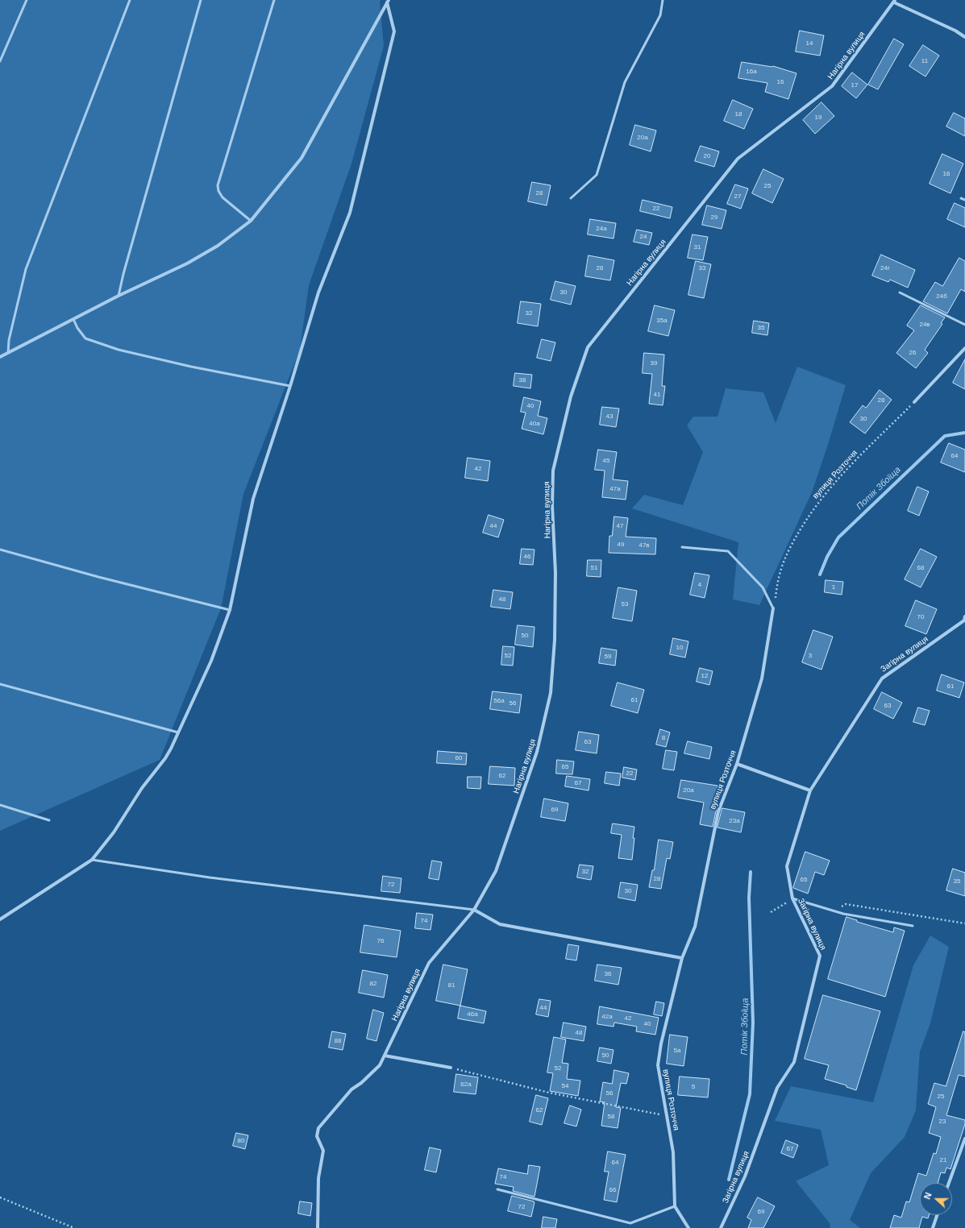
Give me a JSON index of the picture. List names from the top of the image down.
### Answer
{
  "streets": {
    "street": ["Нагірна вулиця", "вулиця Розточчя", "Загірна вулиця"]
  },
  "water": ["Потік Збоїща"],
  "house_numbers": [
    "14",
    "11",
    "16а",
    "16",
    "17",
    "18",
    "19",
    "20а",
    "20",
    "16",
    "25",
    "28",
    "27",
    "22",
    "29",
    "24а",
    "24",
    "31",
    "26",
    "33",
    "24г",
    "30",
    "24б",
    "32",
    "35а",
    "24в",
    "35",
    "26",
    "39",
    "38",
    "41",
    "28",
    "40",
    "43",
    "30",
    "40а",
    "64",
    "45",
    "42",
    "47а",
    "44",
    "47",
    "49",
    "47в",
    "46",
    "51",
    "68",
    "4",
    "1",
    "48",
    "53",
    "70",
    "50",
    "10",
    "52",
    "3",
    "59",
    "12",
    "61",
    "61",
    "56а",
    "56",
    "63",
    "8",
    "63",
    "60",
    "65",
    "22",
    "62",
    "67",
    "20а",
    "69",
    "23а",
    "32",
    "28",
    "65",
    "35",
    "72",
    "30",
    "74",
    "76",
    "36",
    "82",
    "81",
    "44",
    "46а",
    "42а",
    "42",
    "40",
    "48",
    "88",
    "5а",
    "50",
    "52",
    "62а",
    "54",
    "5",
    "56",
    "25",
    "62",
    "58",
    "23",
    "80",
    "67",
    "21",
    "64",
    "74",
    "66",
    "72",
    "69"
  ],
  "north": "left"
}
